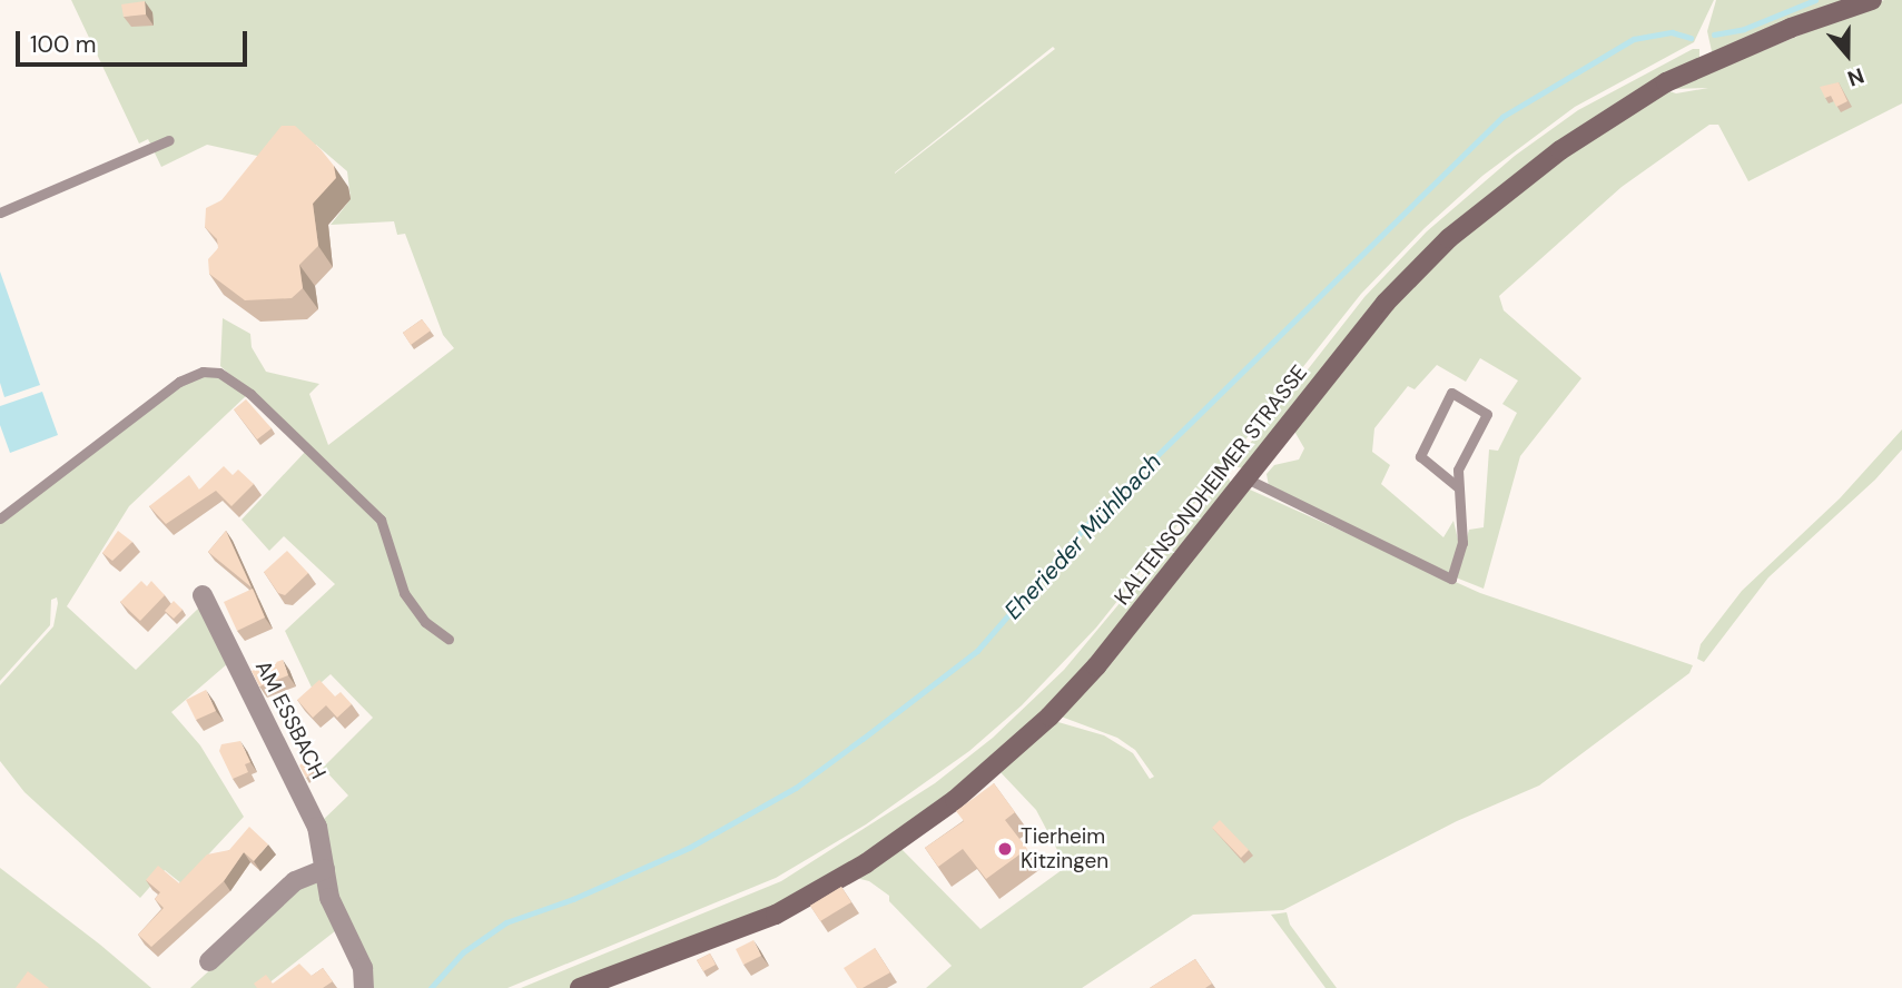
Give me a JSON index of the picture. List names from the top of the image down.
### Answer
{
  "streets": {
    "main road": ["KALTENSONDHEIMER STRASSE"],
    "street": ["AM ESSBACH"]
  },
  "water": ["Eherieder Mühlbach"],
  "places": ["Tierheim Kitzingen"],
  "scale_bar": "100 m",
  "north": "bottom"
}
